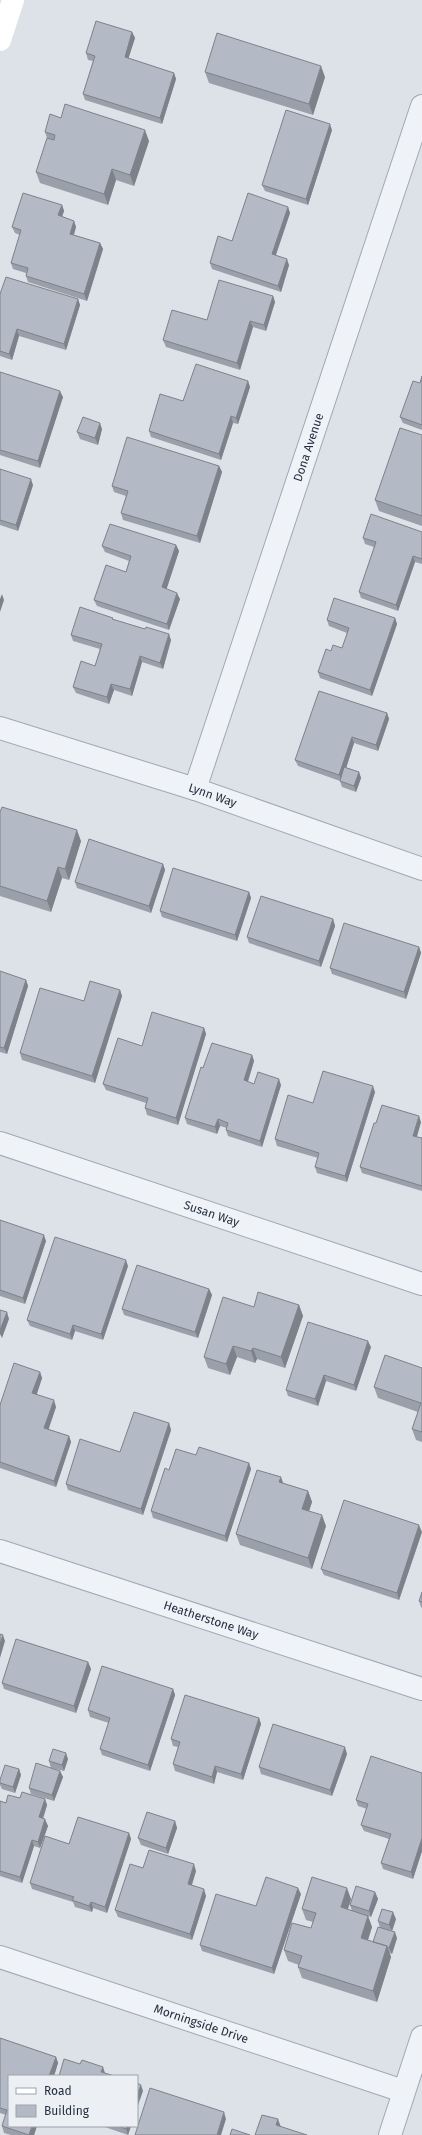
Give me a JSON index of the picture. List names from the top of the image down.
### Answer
{
  "streets": {
    "street": [
      "Dona Avenue",
      "Lynn Way",
      "Susan Way",
      "Heatherstone Way",
      "Morningside Drive"
    ]
  },
  "crossings": [
    ["Dona Avenue", "Lynn Way"]
  ],
  "legend": ["Road", "Building"]
}
